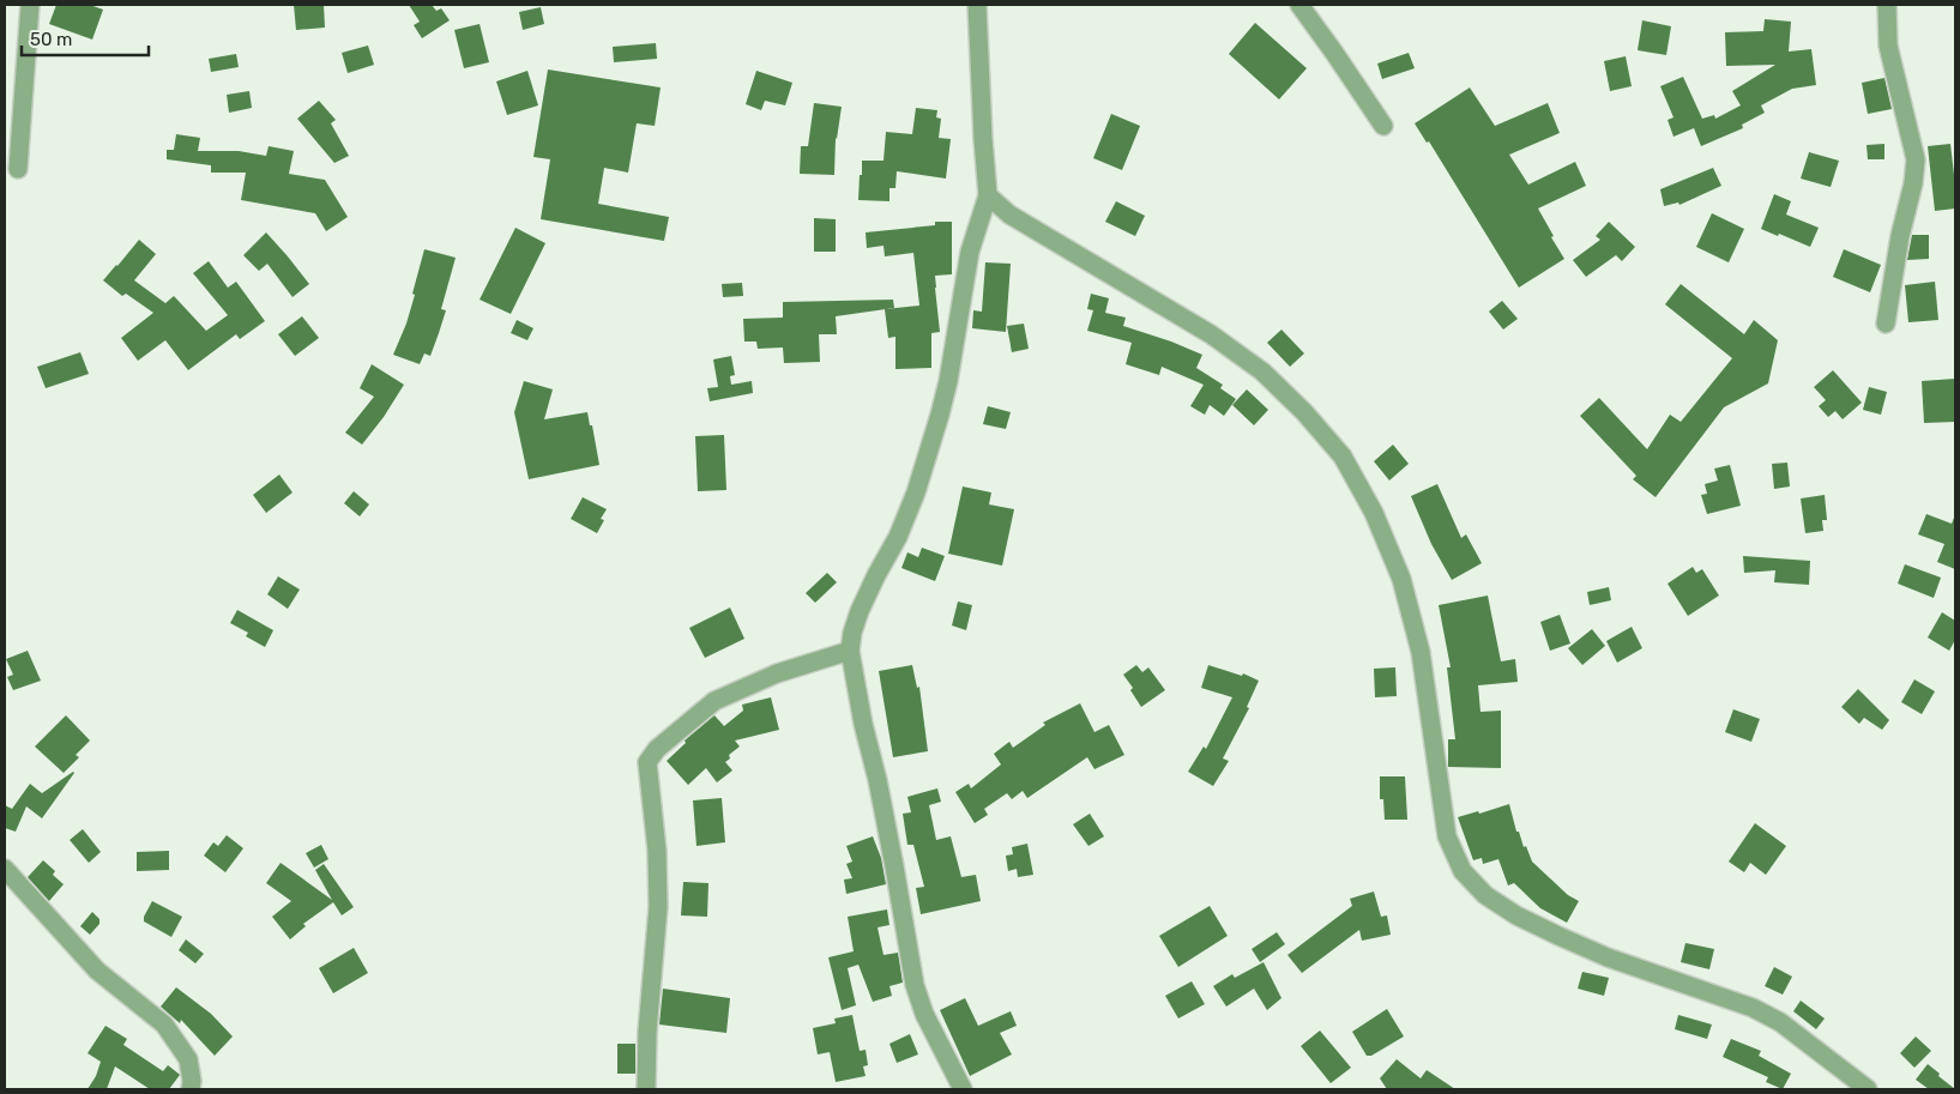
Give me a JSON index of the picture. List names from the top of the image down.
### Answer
{
  "scale_bar": "50 m"
}
